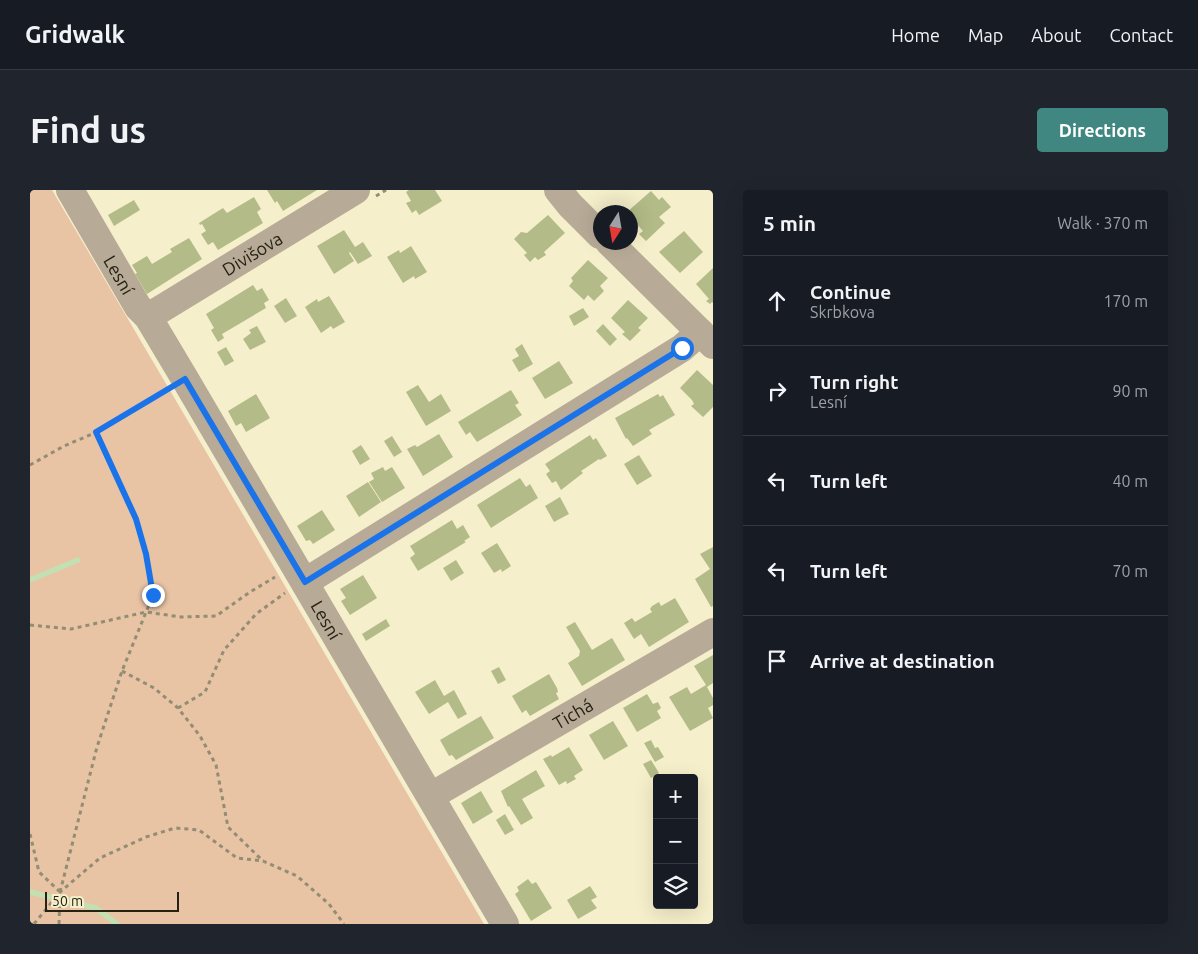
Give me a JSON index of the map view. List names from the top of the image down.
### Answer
{
  "streets": {
    "street": ["Divišova", "Lesní", "Tichá"]
  },
  "crossings": [
    ["Divišova", "Lesní"],
    ["Lesní", "Tichá"]
  ],
  "scale_bar": "50 m",
  "north": "bottom",
  "page": {
    "header": "Gridwalk",
    "nav": [
      "Home",
      "Map",
      "About",
      "Contact"
    ],
    "buttons": "Directions",
    "title": "Find us",
    "heading": ["5 min", "Walk · 370 m"],
    "list": [
      ["Continue", "Skrbkova", "170 m"],
      ["Turn right", "Lesní", "90 m"],
      ["Turn left", "40 m"],
      ["Turn left", "70 m"],
      "Arrive at destination"
    ],
    "map_buttons": ["+", "−"],
    "scale": "50 m"
  }
}
